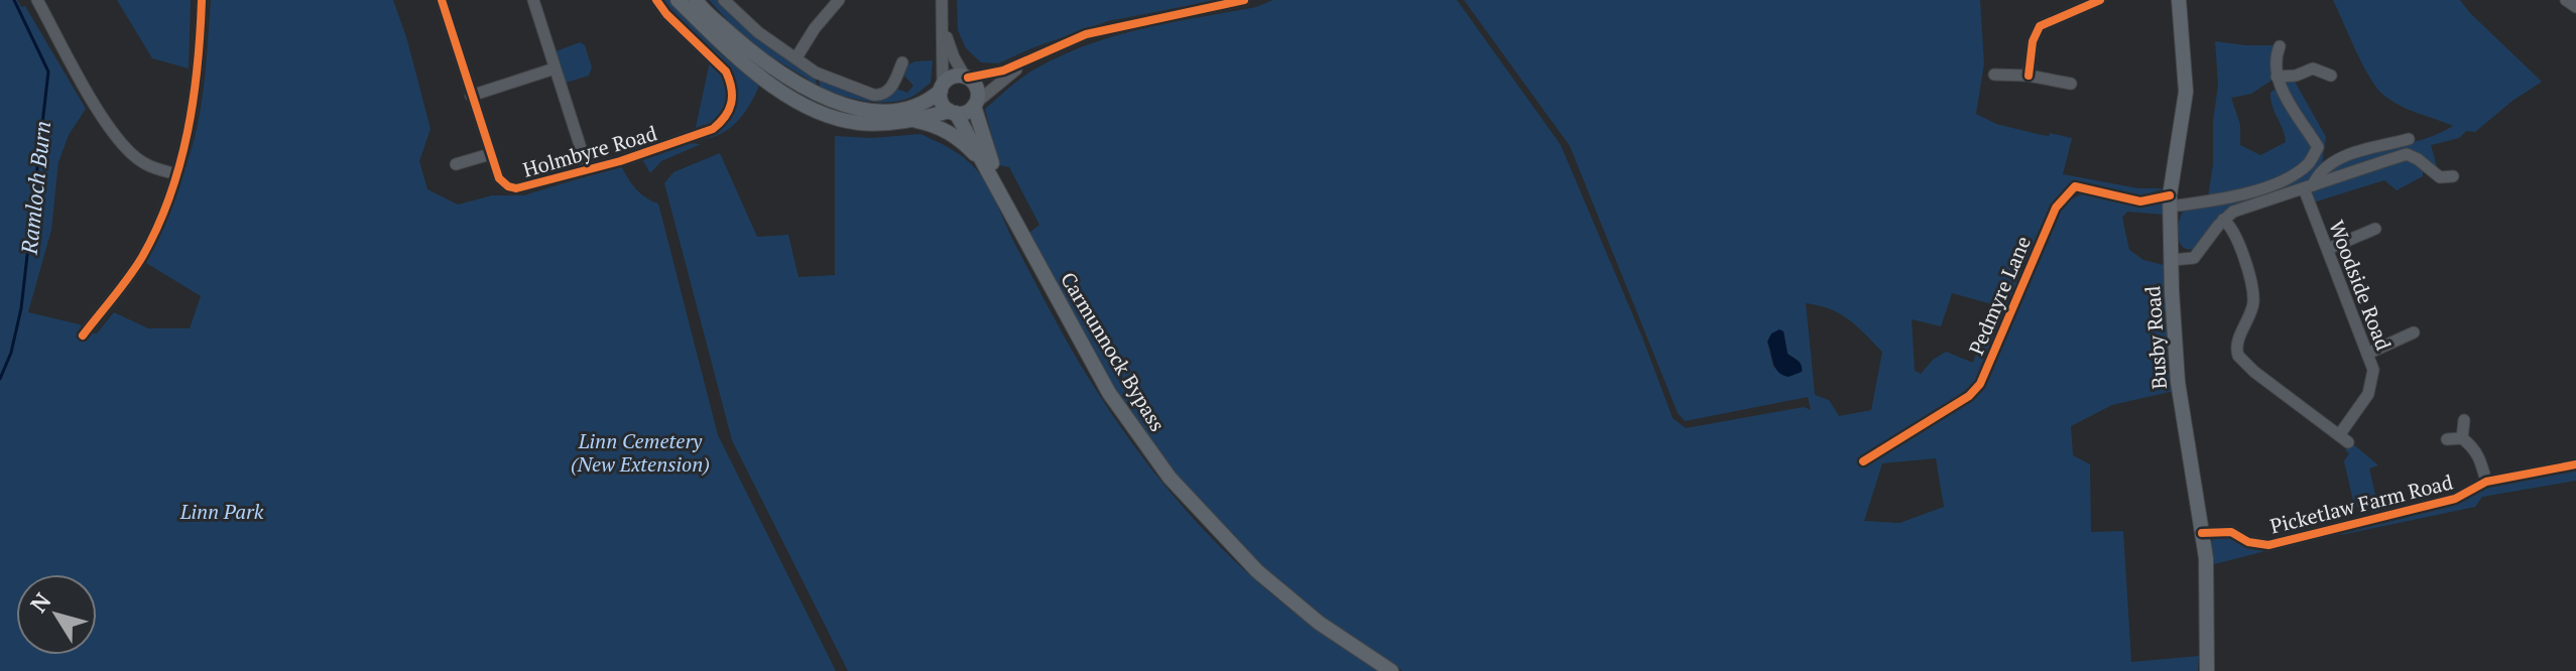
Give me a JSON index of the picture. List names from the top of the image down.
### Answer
{
  "streets": {
    "main road": ["Busby Road", "Carmunnock Bypass"],
    "street": [
      "Holmbyre Road",
      "Woodside Road",
      "Pedmyre Lane",
      "Picketlaw Farm Road"
    ]
  },
  "crossings": [
    ["Pedmyre Lane", "Busby Road"],
    ["Busby Road", "Picketlaw Farm Road"]
  ],
  "water": ["Ramloch Burn"],
  "parks": ["Linn Cemetery (New Extension)", "Linn Park"],
  "north": "top left"
}
